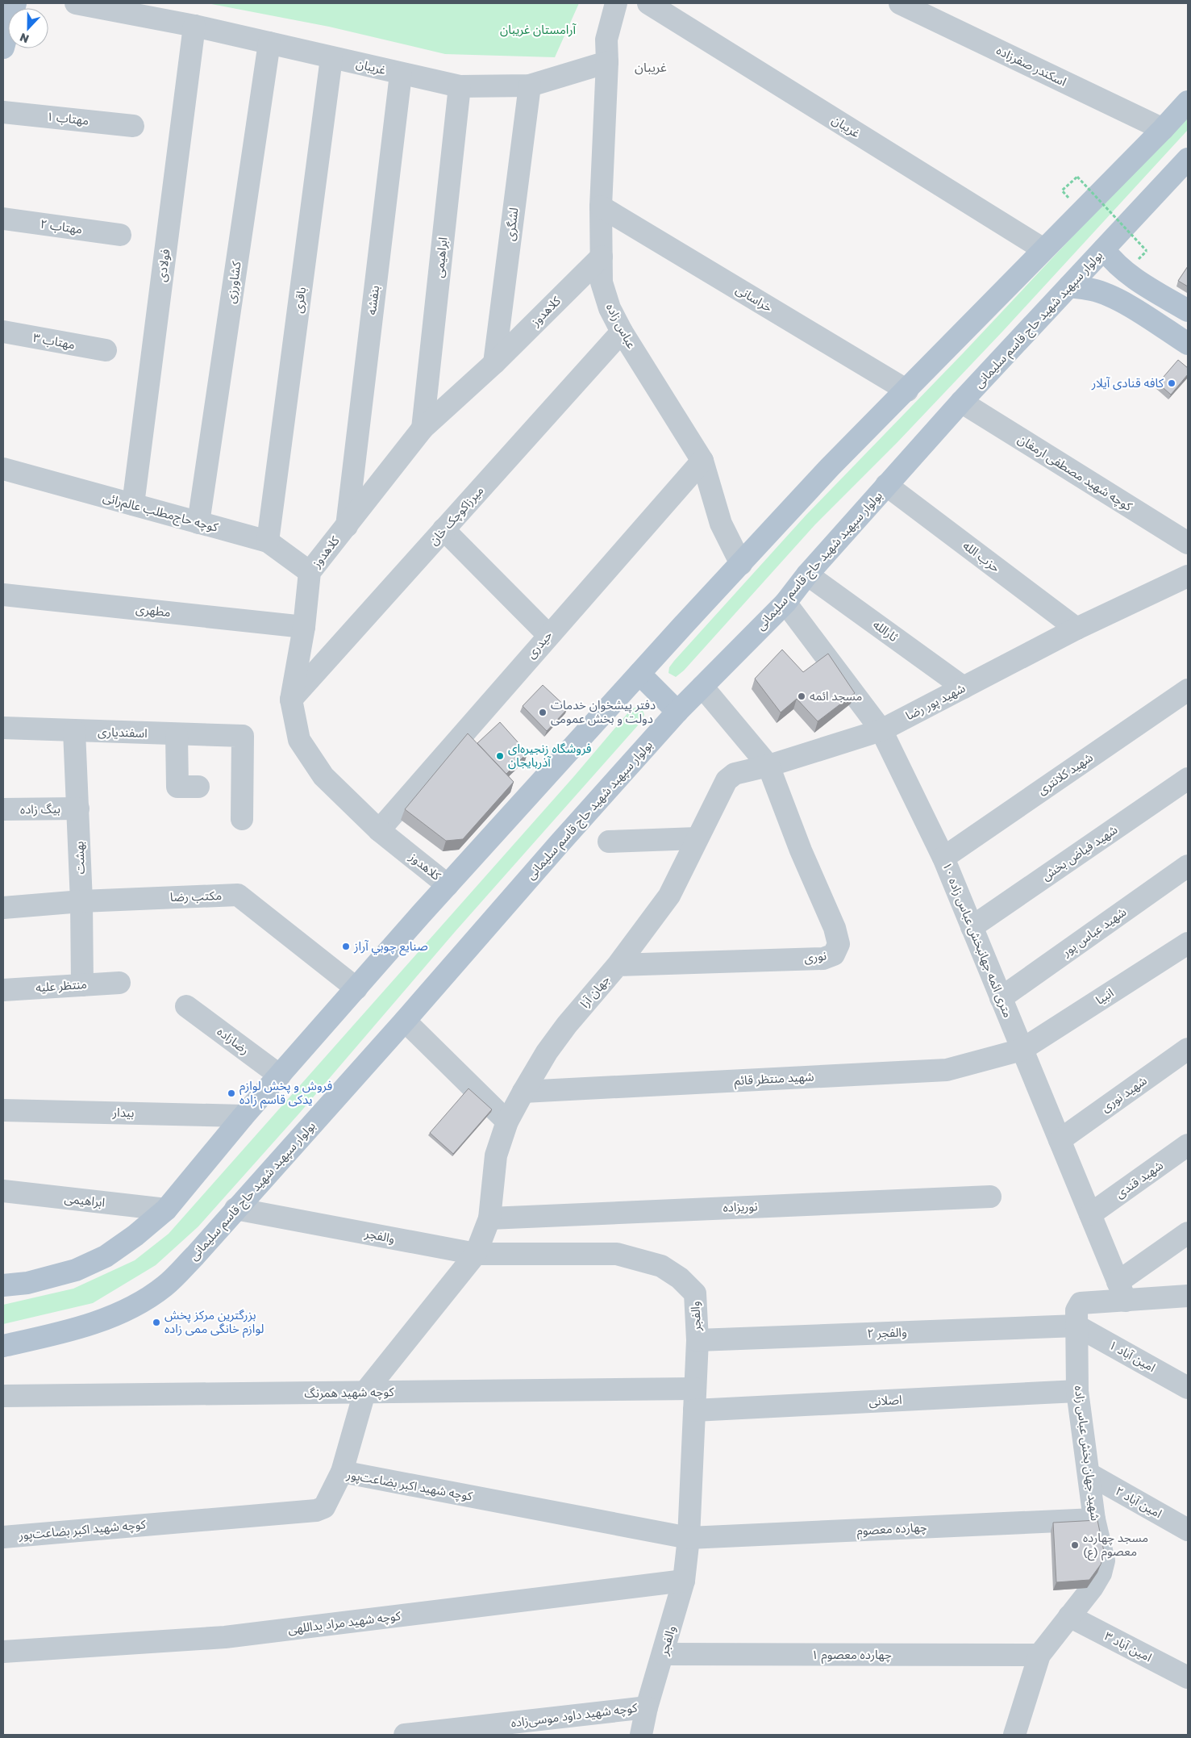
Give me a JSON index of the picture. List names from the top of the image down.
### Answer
{
  "streets": {
    "main road": ["بولوار سپهبد شهید حاج قاسم سلیمانی"],
    "street": [
      "اسکندر صفرزاده",
      "غریبان",
      "مهتاب ۱",
      "لشگری",
      "مهتاب ۲",
      "ابراهیمی",
      "فولادی",
      "کشاورزی",
      "خراسانی",
      "باقری",
      "بنفشه",
      "کلاهدوز",
      "عباس زاده",
      "مهتاب ۳",
      "کوچه شهید مصطفی ارمغان",
      "کوچه حاج‌مطلب عالم‌رائی",
      "میرزاکوچک خان",
      "حزب الله",
      "مطهری",
      "ثارالله",
      "حیدری",
      "شهید پور رضا",
      "اسفندیاری",
      "شهید کلانتری",
      "بیگ زاده",
      "شهید فیاض بخش",
      "بهشت",
      "مکتب رضا",
      "شهید عباس پور",
      "۱۰ متری ائمه جهانبخش عباس زاده",
      "نوری",
      "منتظر علیه",
      "جهان آرا",
      "انبیا",
      "رضازاده",
      "شهید منتظر قائم",
      "شهید نوری",
      "بیدار",
      "شهید قندی",
      "نوریزاده",
      "والفجر",
      "والفجر ۲",
      "۱ امین آباد",
      "کوچه شهید همرنگ",
      "اصلانی",
      "شهید جهان بخش عباس زاده",
      "کوچه شهید اکبر بضاعت‌پور",
      "۲ امین آباد",
      "چهارده معصوم",
      "کوچه شهید مراد یداللهی",
      "۳ امین آباد",
      "چهارده معصوم ۱",
      "کوچه شهید داود موسی‌زاده"
    ]
  },
  "crossings": [
    ["غریبان", "لشگری"],
    ["غریبان", "ابراهیمی"],
    ["غریبان", "فولادی"],
    ["غریبان", "کشاورزی"],
    ["غریبان", "باقری"],
    ["غریبان", "بنفشه"],
    ["غریبان", "عباس زاده"],
    ["لشگری", "کلاهدوز"],
    ["ابراهیمی", "کلاهدوز"],
    ["فولادی", "کوچه حاج‌مطلب عالم‌رائی"],
    ["کشاورزی", "کوچه حاج‌مطلب عالم‌رائی"],
    ["خراسانی", "عباس زاده"],
    ["باقری", "کوچه حاج‌مطلب عالم‌رائی"],
    ["بنفشه", "کلاهدوز"],
    ["کلاهدوز", "عباس زاده"],
    ["کلاهدوز", "کوچه حاج‌مطلب عالم‌رائی"],
    ["کلاهدوز", "میرزاکوچک خان"],
    ["کلاهدوز", "مطهری"],
    ["کلاهدوز", "حیدری"],
    ["بولوار سپهبد شهید حاج قاسم سلیمانی", "کوچه شهید مصطفی ارمغان"],
    ["بولوار سپهبد شهید حاج قاسم سلیمانی", "حزب الله"],
    ["بولوار سپهبد شهید حاج قاسم سلیمانی", "ثارالله"],
    ["بولوار سپهبد شهید حاج قاسم سلیمانی", "۱۰ متری ائمه جهانبخش عباس زاده"],
    ["بولوار سپهبد شهید حاج قاسم سلیمانی", "والفجر"],
    ["عباس زاده", "میرزاکوچک خان"],
    ["عباس زاده", "حیدری"],
    ["حزب الله", "شهید پور رضا"],
    ["ثارالله", "شهید پور رضا"],
    ["شهید پور رضا", "۱۰ متری ائمه جهانبخش عباس زاده"],
    ["شهید پور رضا", "نوری"],
    ["شهید پور رضا", "جهان آرا"],
    ["اسفندیاری", "بهشت"],
    ["شهید کلانتری", "۱۰ متری ائمه جهانبخش عباس زاده"],
    ["بیگ زاده", "بهشت"],
    ["شهید فیاض بخش", "۱۰ متری ائمه جهانبخش عباس زاده"],
    ["بهشت", "مکتب رضا"],
    ["بهشت", "منتظر علیه"],
    ["شهید عباس پور", "۱۰ متری ائمه جهانبخش عباس زاده"],
    ["۱۰ متری ائمه جهانبخش عباس زاده", "انبیا"],
    ["۱۰ متری ائمه جهانبخش عباس زاده", "شهید منتظر قائم"],
    ["۱۰ متری ائمه جهانبخش عباس زاده", "شهید نوری"],
    ["۱۰ متری ائمه جهانبخش عباس زاده", "شهید قندی"],
    ["۱۰ متری ائمه جهانبخش عباس زاده", "شهید جهان بخش عباس زاده"],
    ["نوری", "جهان آرا"],
    ["جهان آرا", "شهید منتظر قائم"],
    ["جهان آرا", "نوریزاده"],
    ["جهان آرا", "والفجر"],
    ["جهان آرا", "کوچه شهید همرنگ"],
    ["انبیا", "شهید منتظر قائم"],
    ["والفجر", "والفجر ۲"],
    ["والفجر", "کوچه شهید همرنگ"],
    ["والفجر", "اصلانی"],
    ["والفجر", "کوچه شهید اکبر بضاعت‌پور"],
    ["والفجر", "چهارده معصوم"],
    ["والفجر", "کوچه شهید مراد یداللهی"],
    ["والفجر", "چهارده معصوم ۱"],
    ["والفجر", "کوچه شهید داود موسی‌زاده"],
    ["والفجر ۲", "۱ امین آباد"],
    ["والفجر ۲", "شهید جهان بخش عباس زاده"],
    ["۱ امین آباد", "شهید جهان بخش عباس زاده"],
    ["اصلانی", "شهید جهان بخش عباس زاده"],
    ["شهید جهان بخش عباس زاده", "۲ امین آباد"],
    ["شهید جهان بخش عباس زاده", "چهارده معصوم"],
    ["شهید جهان بخش عباس زاده", "۳ امین آباد"],
    ["شهید جهان بخش عباس زاده", "چهارده معصوم ۱"],
    ["کوچه شهید اکبر بضاعت‌پور", "چهارده معصوم"]
  ],
  "districts": ["غریبان"],
  "parks": ["آرامستان غریبان"],
  "places": [
    "کافه قنادی آیلار",
    "مسجد ائمه",
    "دفتر پیشخوان خدمات دولت و بخش عمومی",
    "فروشگاه زنجیره‌ای آذربایجان",
    "صنايع چوبي آراز",
    "فروش و پخش لوازم یدکی قاسم زاده",
    "بزرگترین مرکز پخش لوازم خانگی ممی زاده",
    "مسجد چهارده معصوم (ع)"
  ],
  "north": "bottom"
}
